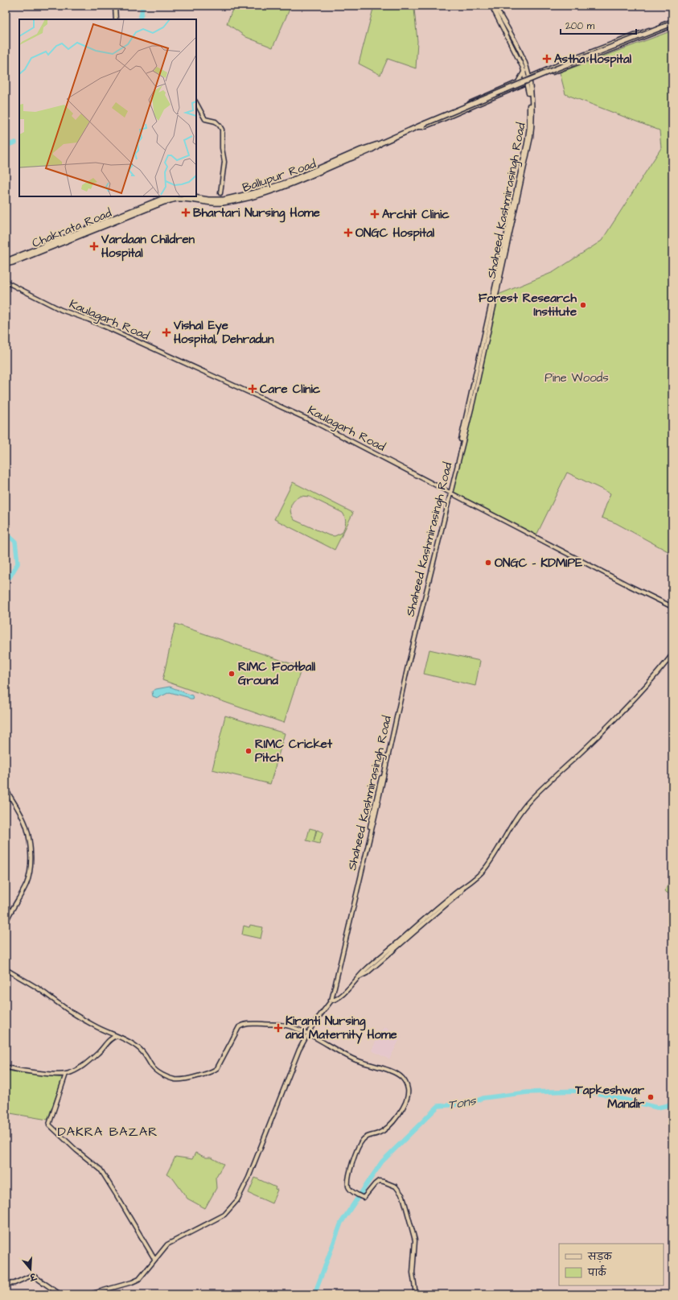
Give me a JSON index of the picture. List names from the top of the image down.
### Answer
{
  "streets": {
    "main road": ["Ballupur Road", "Chakrata Road"],
    "street": ["Shaheed Kashmirasingh Road", "Kaulagarh Road"]
  },
  "crossings": [
    ["Ballupur Road", "Chakrata Road"],
    ["Shaheed Kashmirasingh Road", "Kaulagarh Road"]
  ],
  "districts": ["DAKRA BAZAR"],
  "water": ["Tons"],
  "parks": ["Pine Woods"],
  "places": {
    "health": [
      "Astha Hospital",
      "Bhartari Nursing Home",
      "Archit Clinic",
      "ONGC Hospital",
      "Vardaan Children Hospital",
      "Vishal Eye Hospital, Dehradun",
      "Care Clinic",
      "Kiranti Nursing and Maternity Home"
    ],
    "other": [
      "Forest Research Institute",
      "ONGC - KDMIPE",
      "RIMC Football Ground",
      "RIMC Cricket Pitch",
      "Tapkeshwar Mandir"
    ]
  },
  "legend": ["सड़क", "पार्क"],
  "scale_bar": "200 m",
  "north": "bottom"
}
